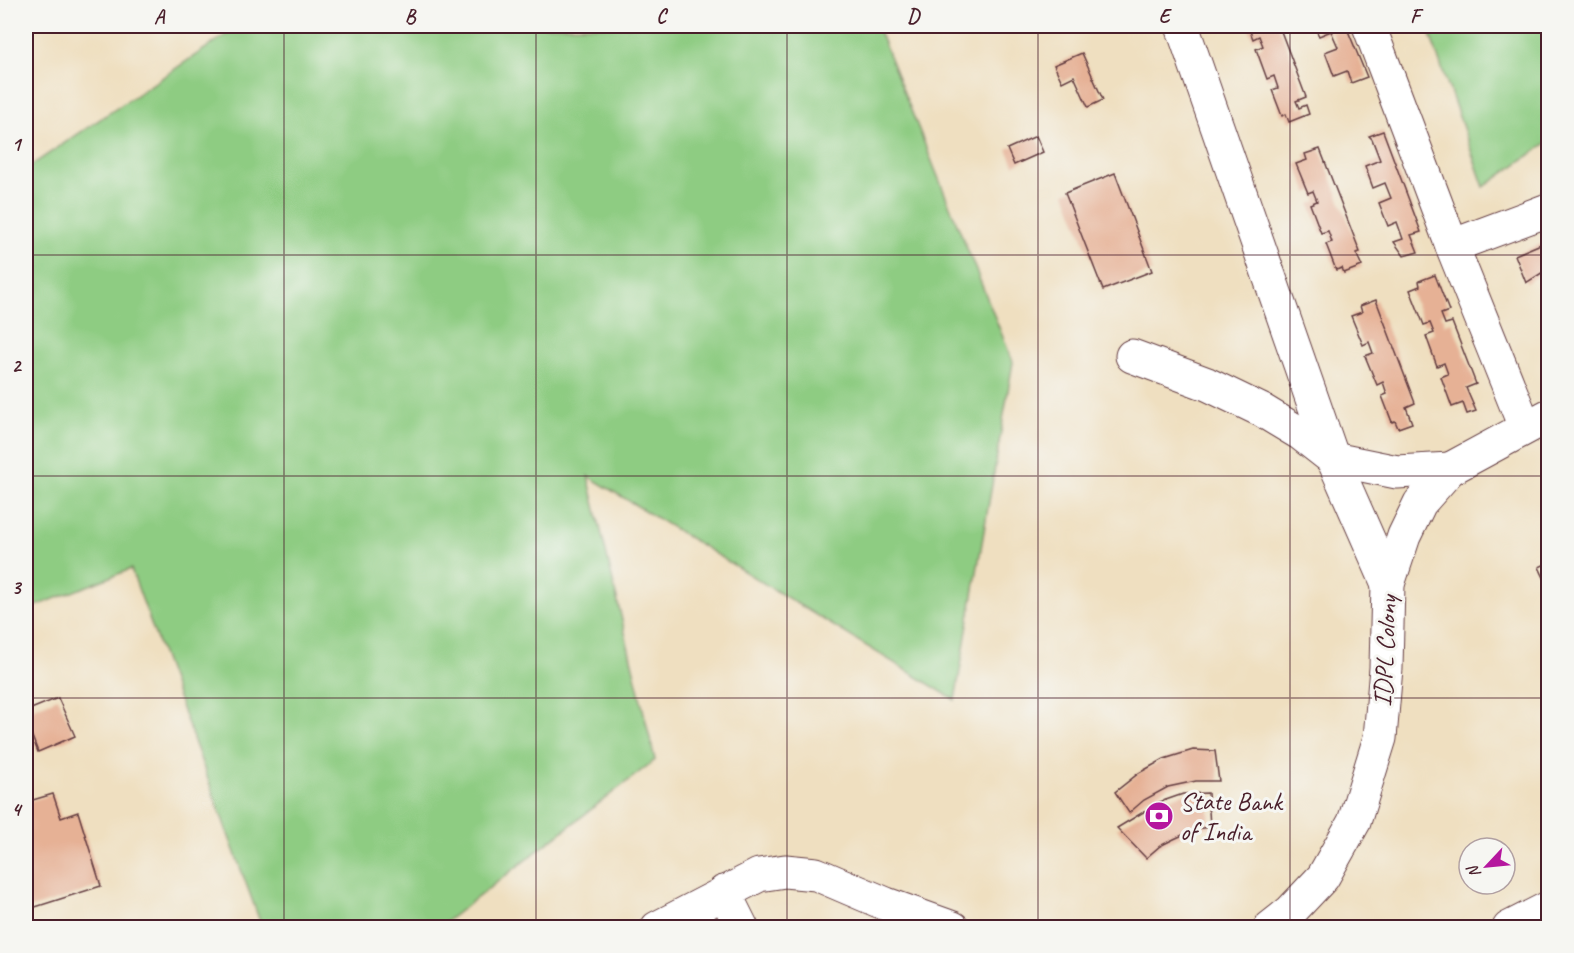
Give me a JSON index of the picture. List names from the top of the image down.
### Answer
{
  "streets": {
    "lane": ["IDPL Colony"]
  },
  "places": {
    "bank": ["State Bank of India"]
  },
  "north": "bottom left",
  "grid": {
    "columns": [
      "A",
      "B",
      "C",
      "D",
      "E",
      "F"
    ],
    "rows": [
      "1",
      "2",
      "3",
      "4"
    ]
  }
}
